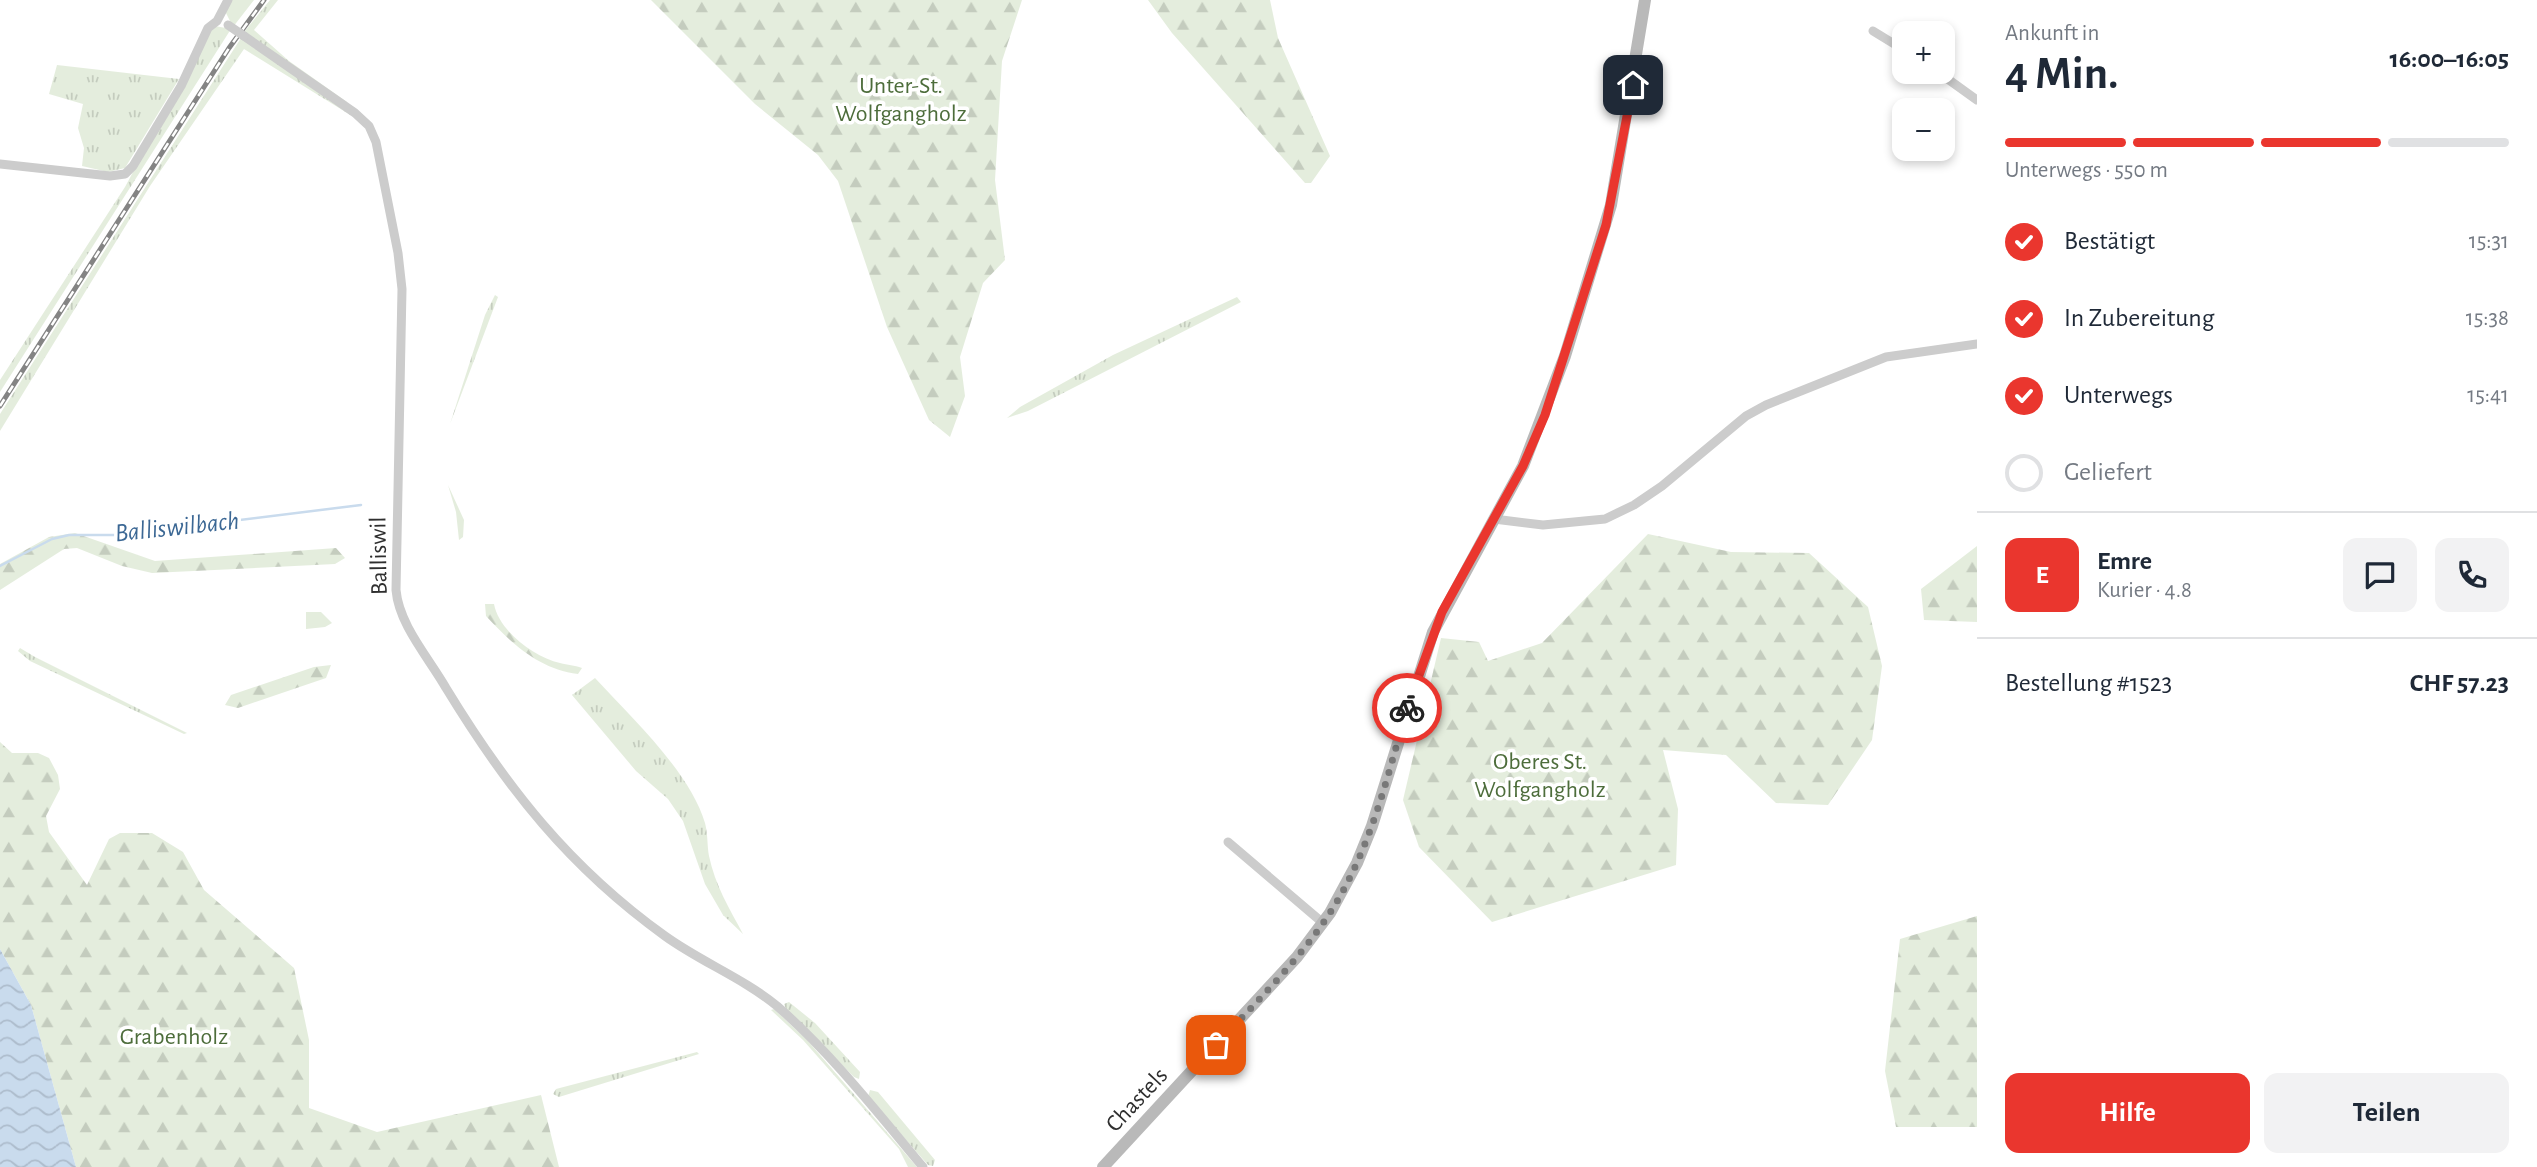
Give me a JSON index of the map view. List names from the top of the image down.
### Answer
{
  "streets": {
    "main road": ["Chastels"],
    "street": ["Balliswil"]
  },
  "water": ["Balliswilbach"],
  "parks": ["Unter-St. Wolfgangholz", "Oberes St. Wolfgangholz", "Grabenholz"],
  "page": {
    "heading": ["4 Min.", "Ankunft in", "16:00–16:05"],
    "panel": [
      "Emre",
      "Kurier · 4.8",
      "Bestellung #1523",
      "CHF 57.23"
    ],
    "map_buttons": ["+", "−"],
    "bar": "Unterwegs · 550 m",
    "list": [
      ["Bestätigt", "15:31"],
      ["In Zubereitung", "15:38"],
      ["Unterwegs", "15:41"],
      "Geliefert"
    ],
    "round": "E",
    "buttons": ["Hilfe", "Teilen"]
  }
}
